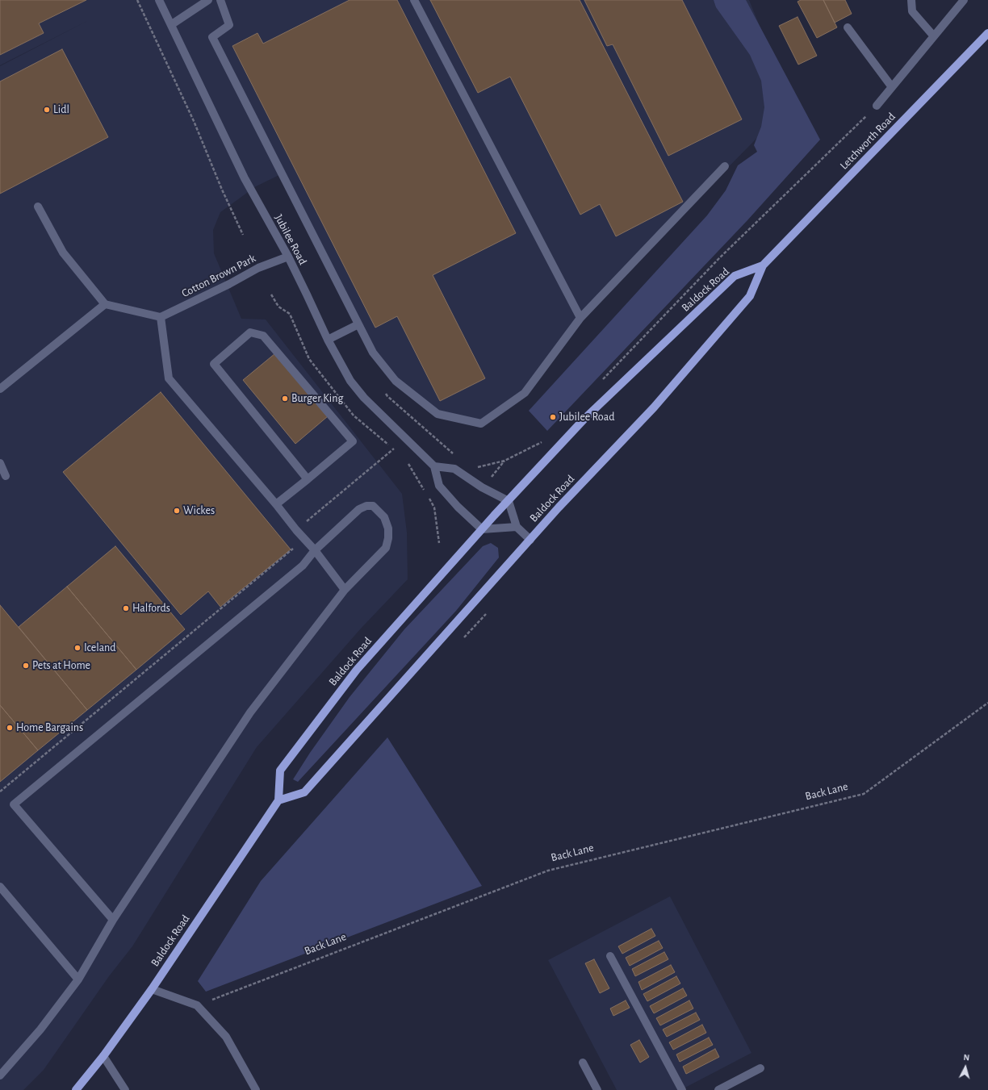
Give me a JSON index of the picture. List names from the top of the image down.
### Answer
{
  "streets": {
    "main road": ["Letchworth Road", "Baldock Road"],
    "street": ["Jubilee Road", "Cotton Brown Park"],
    "path": ["Back Lane"]
  },
  "crossings": [
    ["Letchworth Road", "Baldock Road"],
    ["Jubilee Road", "Cotton Brown Park"]
  ],
  "places": [
    "Lidl",
    "Burger King",
    "Jubilee Road",
    "Wickes",
    "Halfords",
    "Iceland",
    "Pets at Home",
    "Home Bargains"
  ],
  "north": "top"
}
